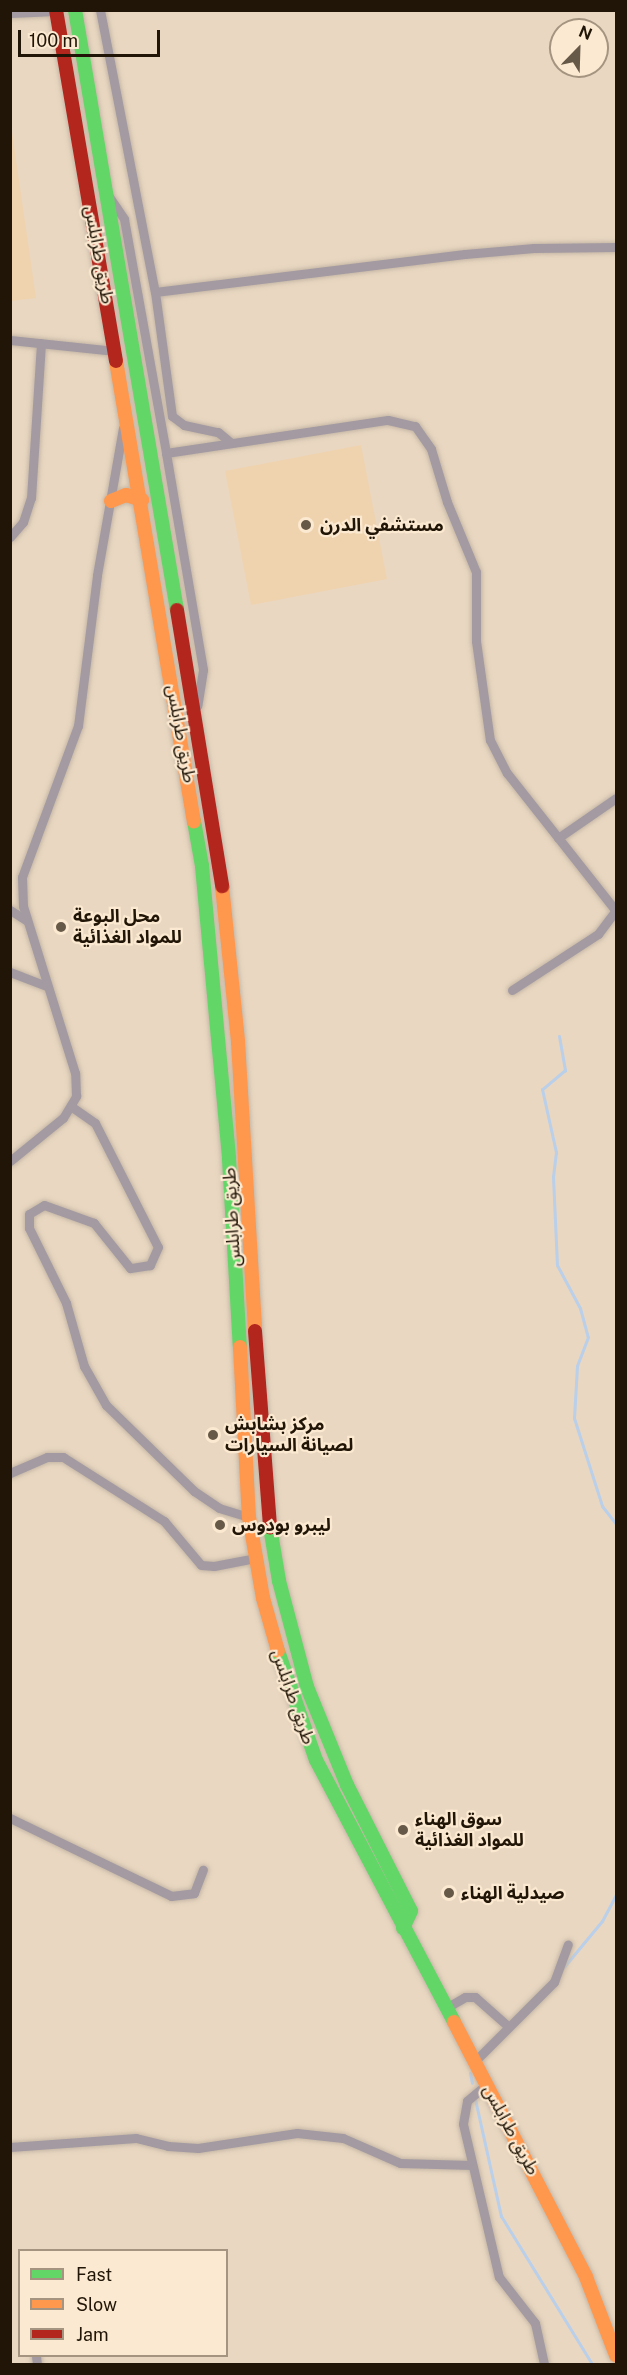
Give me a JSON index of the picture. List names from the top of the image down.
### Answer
{
  "streets": {
    "highway": ["طريق طرابلس"]
  },
  "places": [
    "مستشفي الدرن",
    "محل البوعة للمواد الغذائية",
    "مركز بشابش لصيانة السيارات",
    "ليبرو بودوس",
    "سوق الهناء للمواد الغذائية",
    "صيدلية الهناء"
  ],
  "legend": ["Fast", "Slow", "Jam"],
  "scale_bar": "100 m",
  "north": "top right"
}
